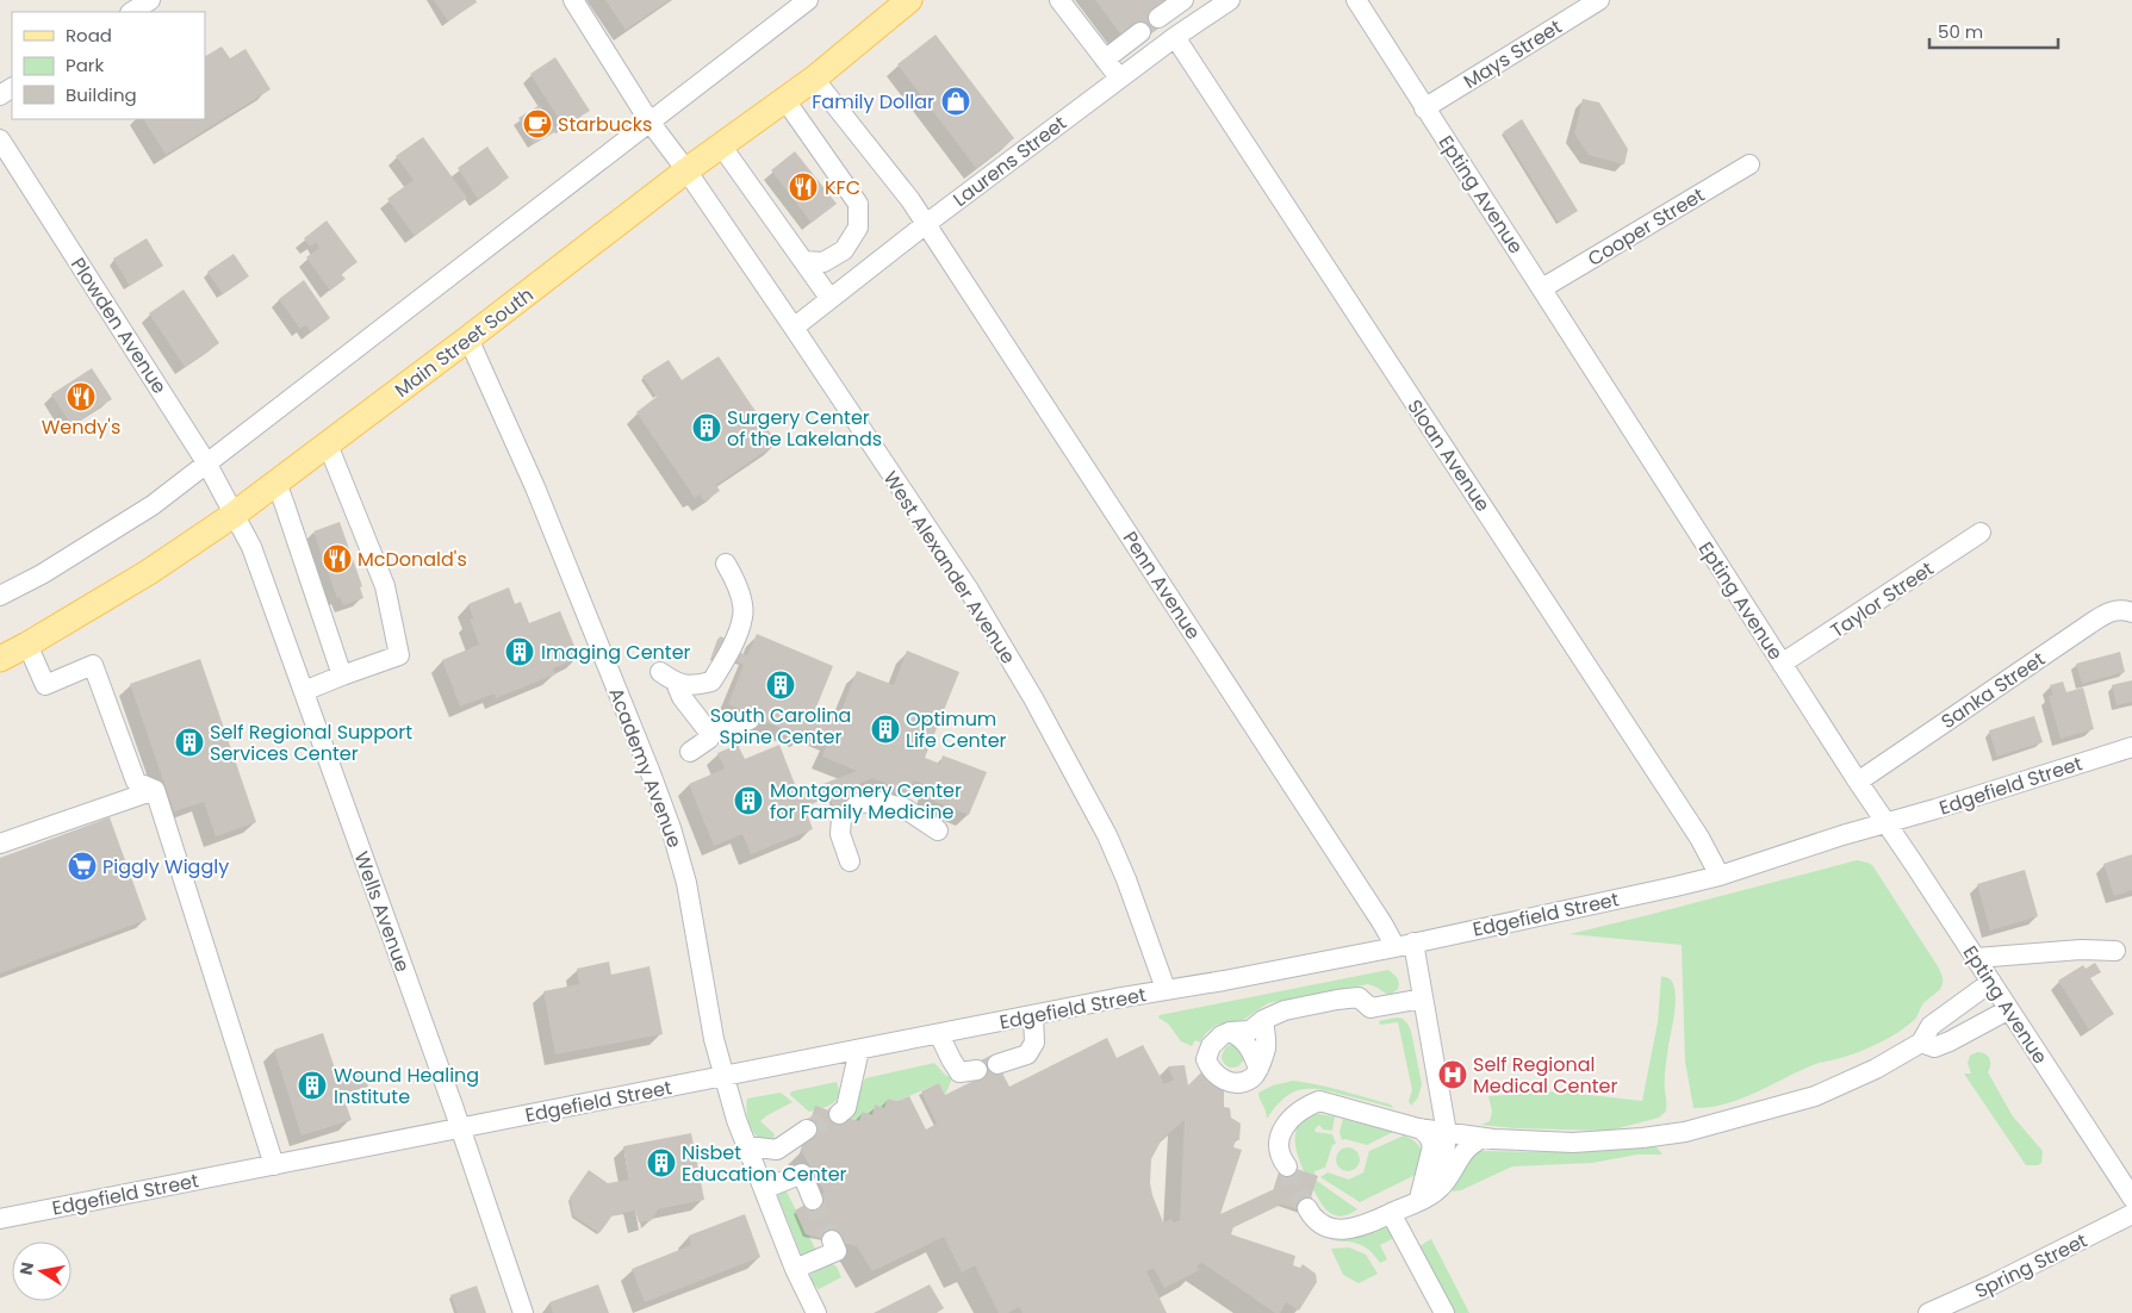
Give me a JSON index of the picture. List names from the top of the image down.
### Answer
{
  "streets": {
    "main road": ["Main Street South"],
    "street": [
      "Mays Street",
      "Laurens Street",
      "Epting Avenue",
      "Cooper Street",
      "Plowden Avenue",
      "Sloan Avenue",
      "West Alexander Avenue",
      "Penn Avenue",
      "Taylor Street",
      "Sanka Street",
      "Academy Avenue",
      "Edgefield Street",
      "Wells Avenue",
      "Spring Street"
    ]
  },
  "crossings": [
    ["Mays Street", "Epting Avenue"],
    ["Laurens Street", "Sloan Avenue"],
    ["Laurens Street", "West Alexander Avenue"],
    ["Laurens Street", "Penn Avenue"],
    ["Epting Avenue", "Cooper Street"],
    ["Epting Avenue", "Taylor Street"],
    ["Epting Avenue", "Sanka Street"],
    ["Epting Avenue", "Edgefield Street"],
    ["Plowden Avenue", "Main Street South"],
    ["Plowden Avenue", "Wells Avenue"],
    ["Main Street South", "West Alexander Avenue"],
    ["Main Street South", "Penn Avenue"],
    ["Main Street South", "Academy Avenue"],
    ["Main Street South", "Wells Avenue"],
    ["Sloan Avenue", "Edgefield Street"],
    ["West Alexander Avenue", "Edgefield Street"],
    ["Penn Avenue", "Edgefield Street"],
    ["Academy Avenue", "Edgefield Street"],
    ["Edgefield Street", "Wells Avenue"]
  ],
  "places": {
    "shop": ["Family Dollar"],
    "cafe": ["Starbucks"],
    "restaurant": ["KFC", "Wendy's", "McDonald's"],
    "building": [
      "Surgery Center of the Lakelands",
      "Imaging Center",
      "South Carolina Spine Center",
      "Optimum Life Center",
      "Self Regional Support Services Center",
      "Montgomery Center for Family Medicine",
      "Wound Healing Institute",
      "Nisbet Education Center"
    ],
    "supermarket": ["Piggly Wiggly"],
    "hospital": ["Self Regional Medical Center"]
  },
  "legend": ["Road", "Park", "Building"],
  "scale_bar": "50 m",
  "north": "left"
}
